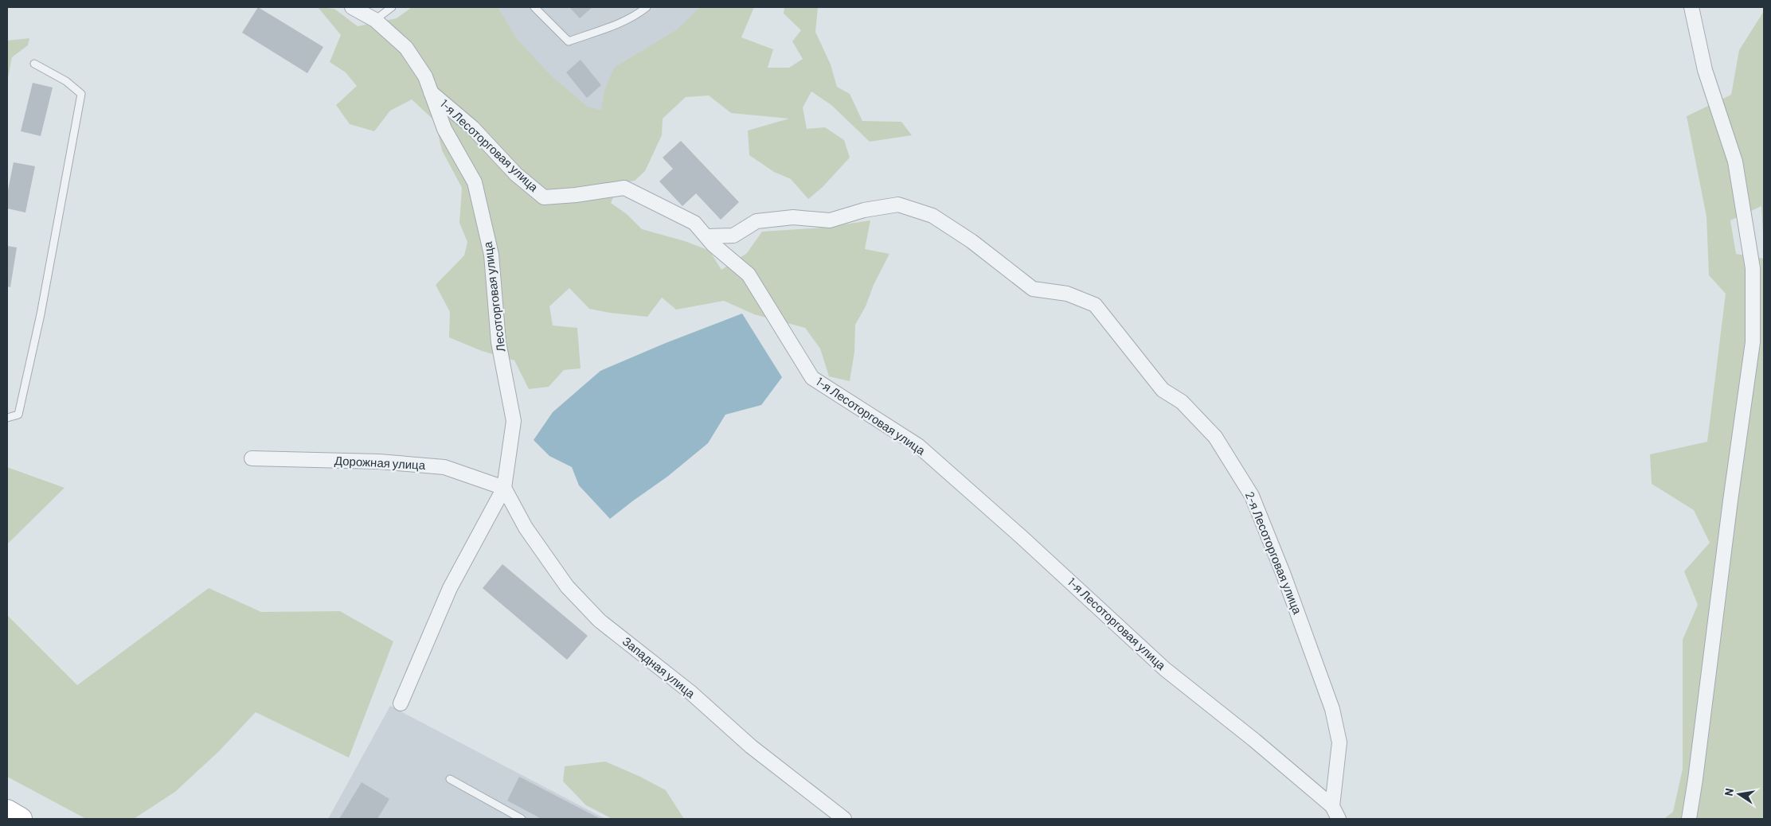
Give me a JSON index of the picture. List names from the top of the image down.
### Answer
{
  "streets": {
    "street": [
      "1-я Лесоторговая улица",
      "Лесоторговая улица",
      "Дорожная улица",
      "2-я Лесоторговая улица",
      "Западная улица"
    ]
  },
  "crossings": [
    ["1-я Лесоторговая улица", "Лесоторговая улица"],
    ["1-я Лесоторговая улица", "2-я Лесоторговая улица"],
    ["Лесоторговая улица", "Дорожная улица"],
    ["Лесоторговая улица", "Западная улица"],
    ["Дорожная улица", "Западная улица"]
  ],
  "north": "left"
}
